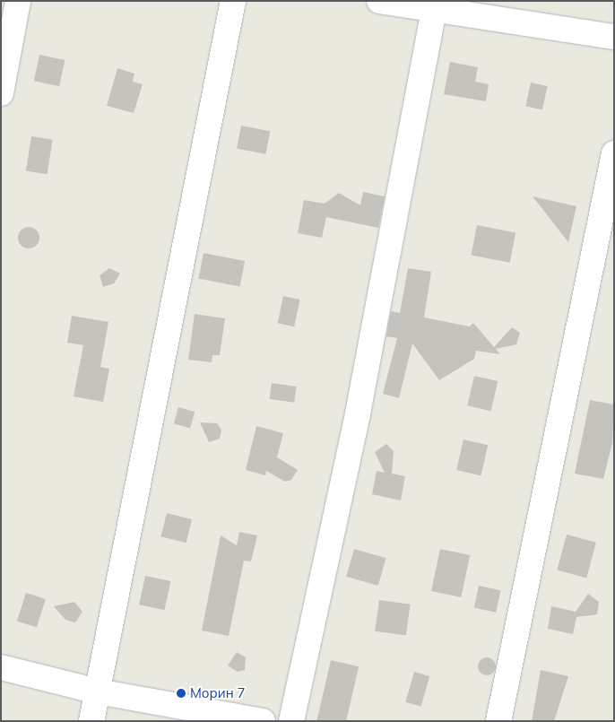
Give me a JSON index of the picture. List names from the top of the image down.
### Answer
{
  "places": ["Морин 7"]
}
